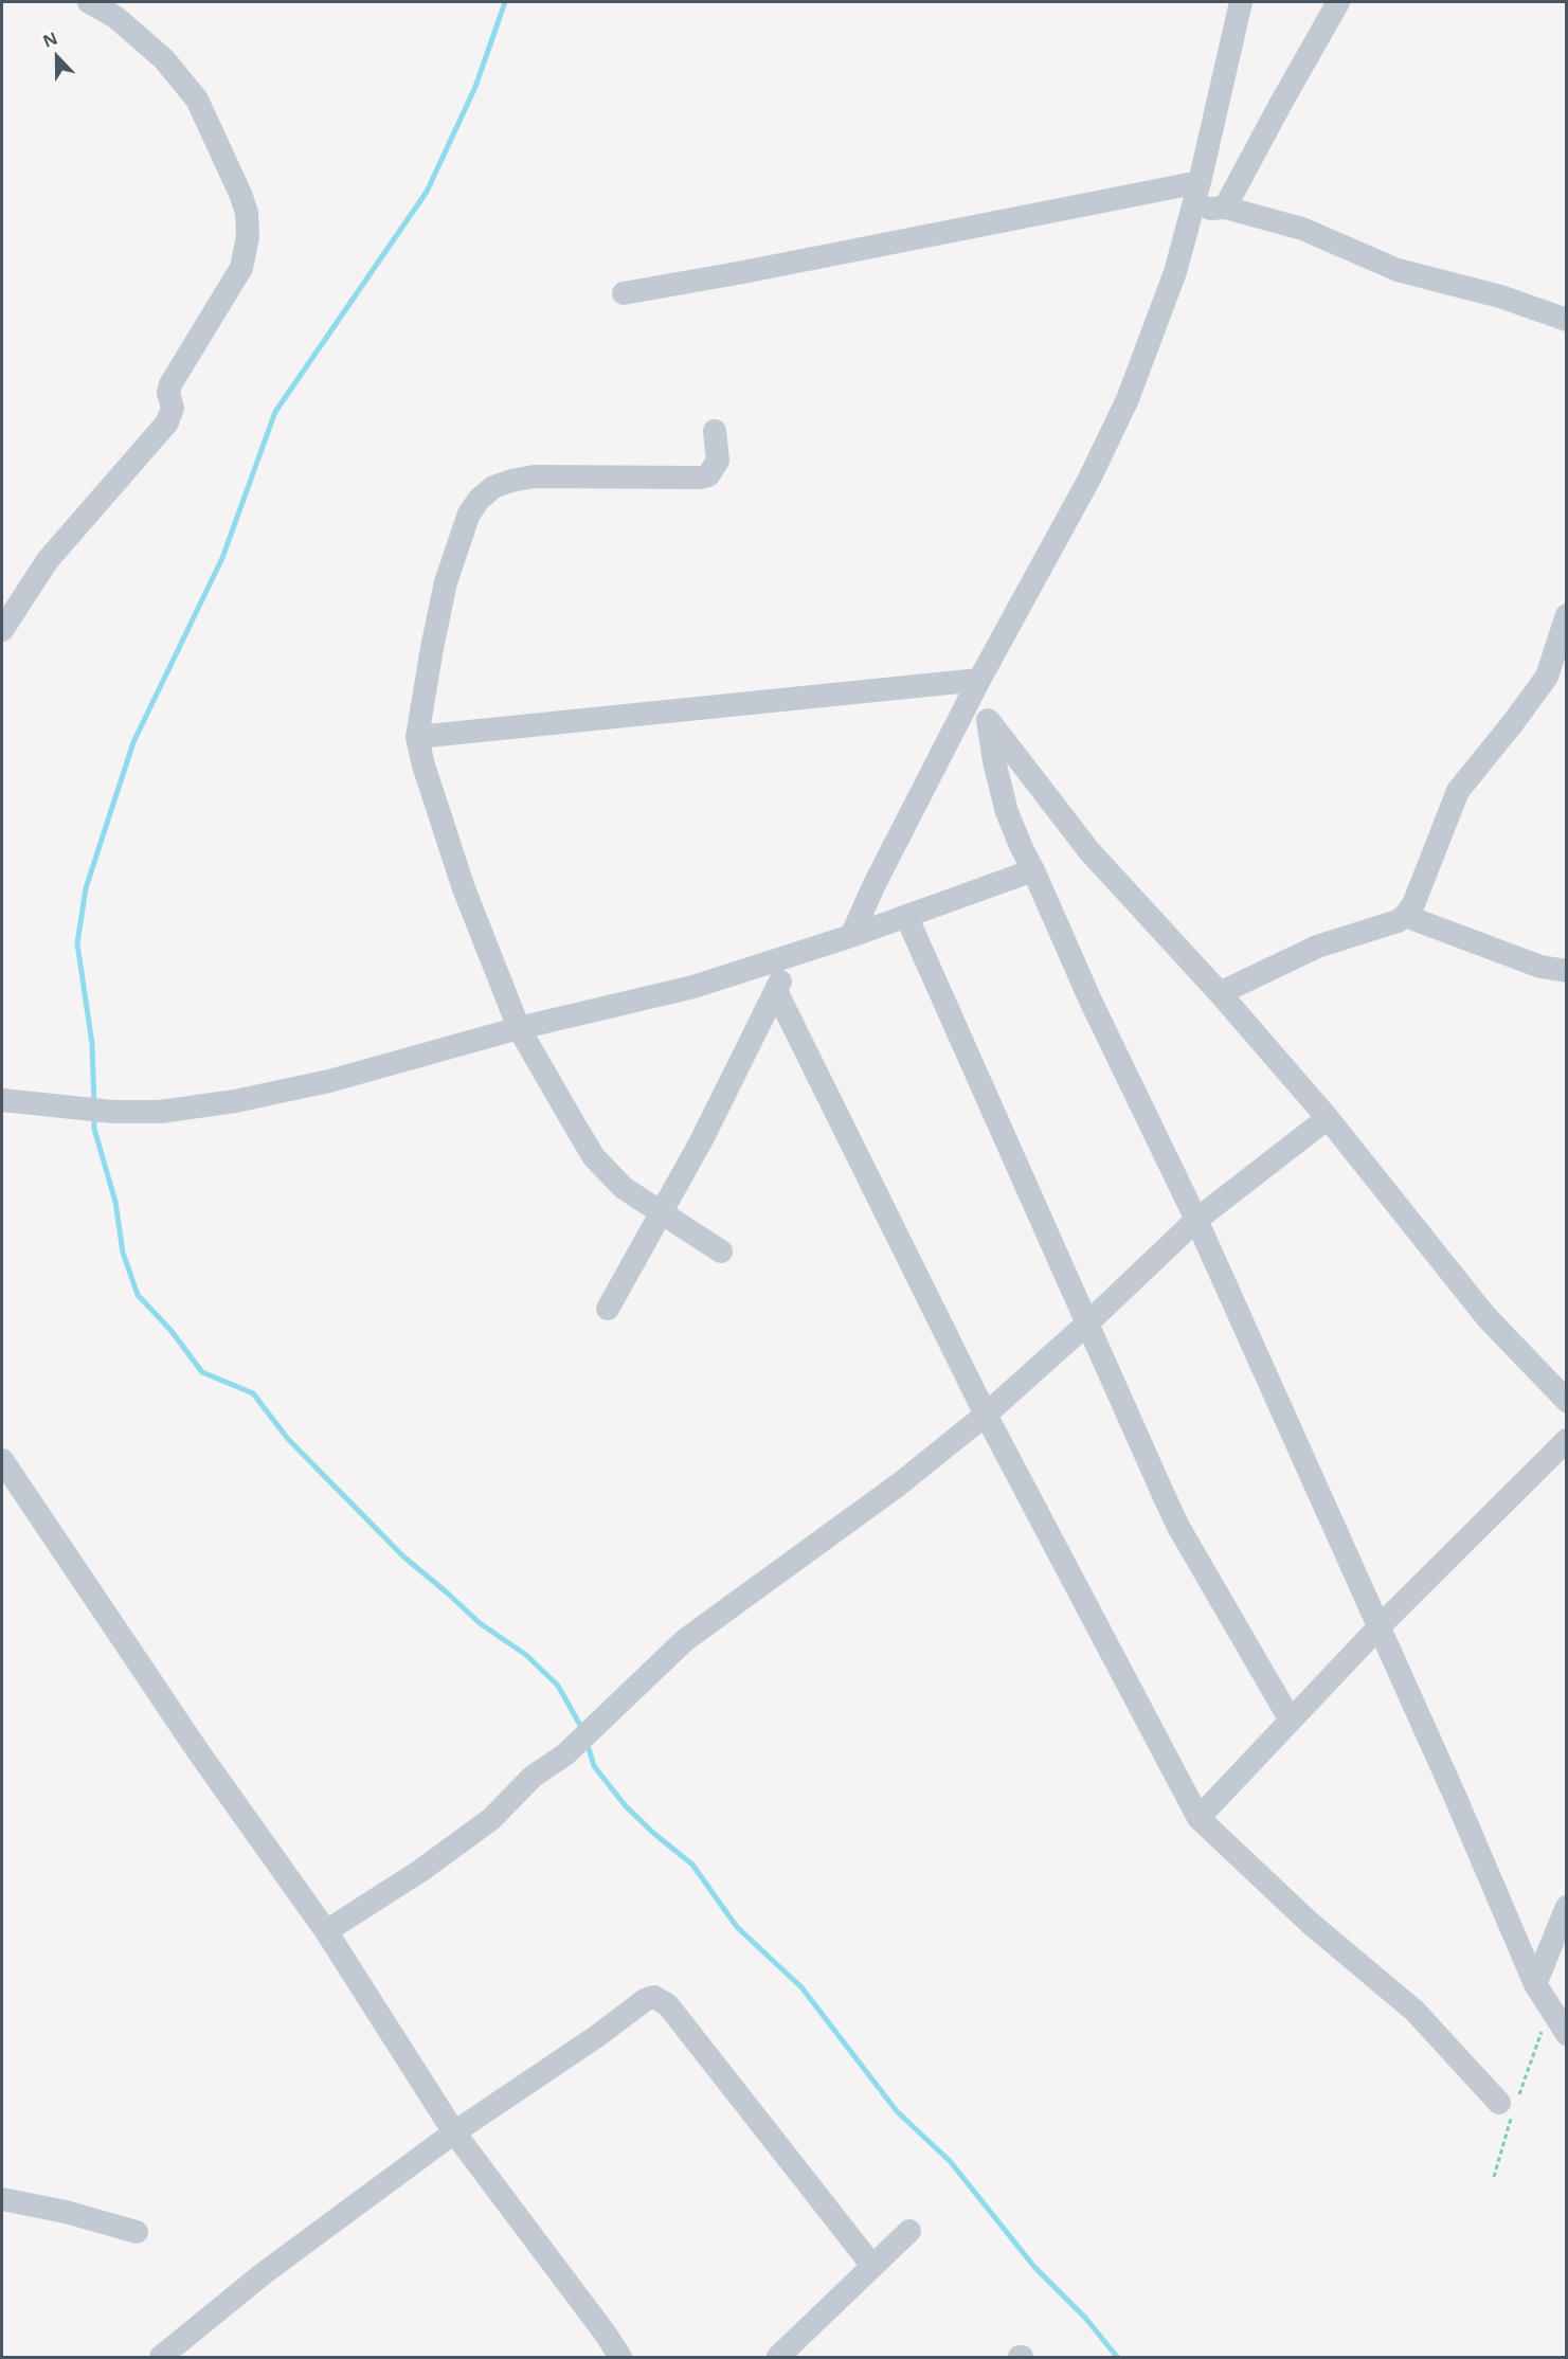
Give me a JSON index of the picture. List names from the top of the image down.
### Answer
{
  "north": "top"
}
